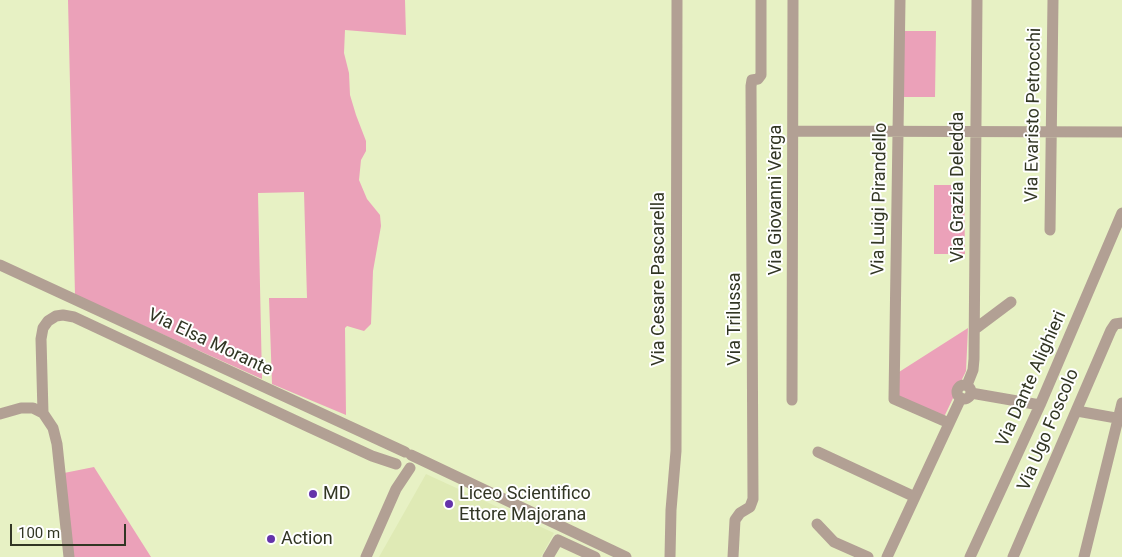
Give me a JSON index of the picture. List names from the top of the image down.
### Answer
{
  "streets": {
    "street": [
      "Via Evaristo Petrocchi",
      "Via Grazia Deledda",
      "Via Luigi Pirandello",
      "Via Giovanni Verga",
      "Via Cesare Pascarella",
      "Via Trilussa",
      "Via Elsa Morante",
      "Via Dante Alighieri",
      "Via Ugo Foscolo"
    ]
  },
  "crossings": [
    ["Via Grazia Deledda", "Via Luigi Pirandello"]
  ],
  "places": ["MD", "Liceo Scientifico Ettore Majorana", "Action"],
  "scale_bar": "100 m"
}
